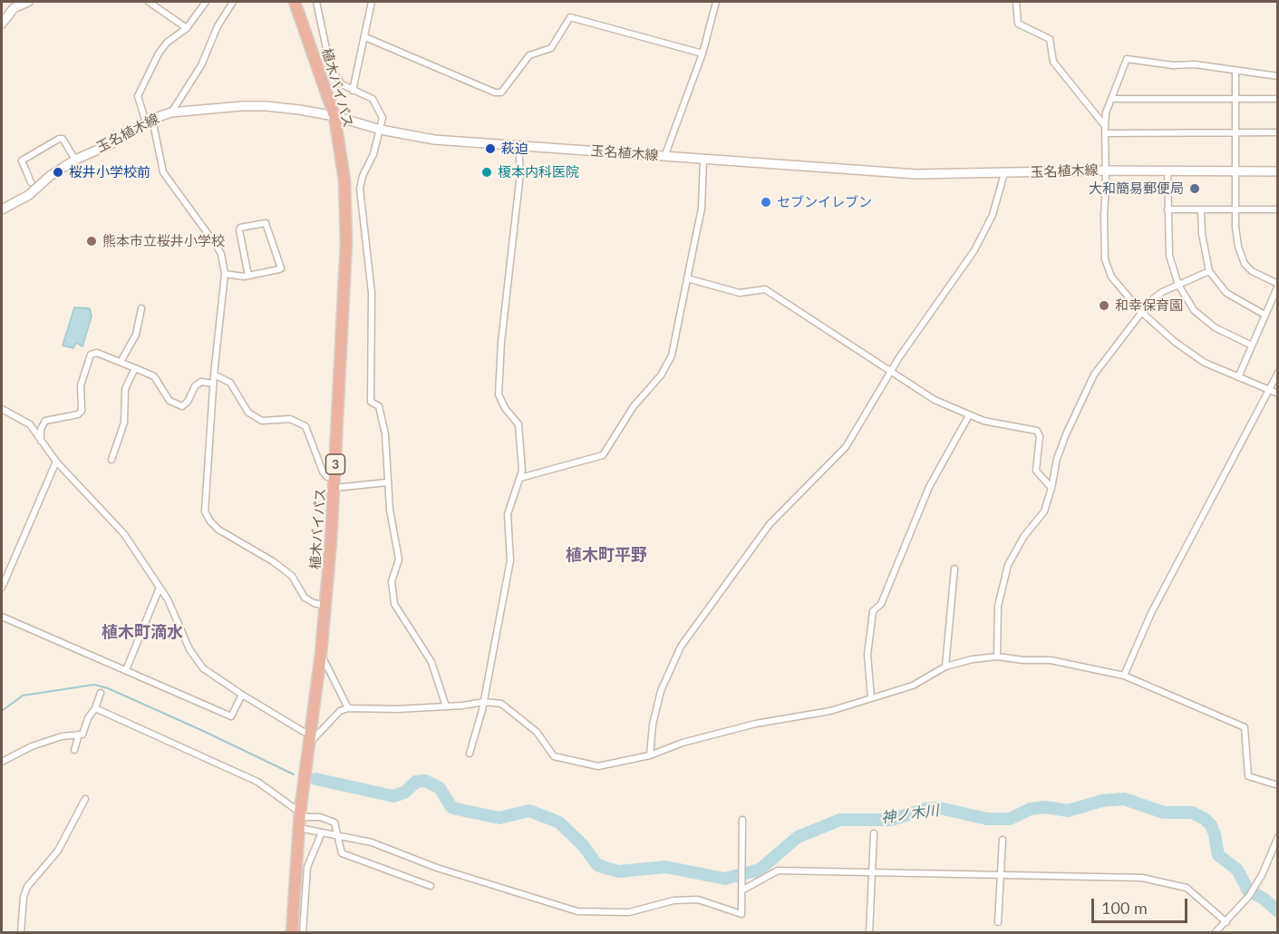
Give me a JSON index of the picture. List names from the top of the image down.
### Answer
{
  "streets": {
    "highway": ["植木バイパス", "3"],
    "main road": ["玉名植木線"]
  },
  "crossings": [
    ["植木バイパス", "玉名植木線"]
  ],
  "districts": ["植木町平野", "植木町滴水"],
  "water": ["神ノ木川"],
  "places": [
    "萩迫",
    "桜井小学校前",
    "榎本内科医院",
    "大和簡易郵便局",
    "セブンイレブン",
    "熊本市立桜井小学校",
    "和幸保育園"
  ],
  "scale_bar": "100 m"
}
